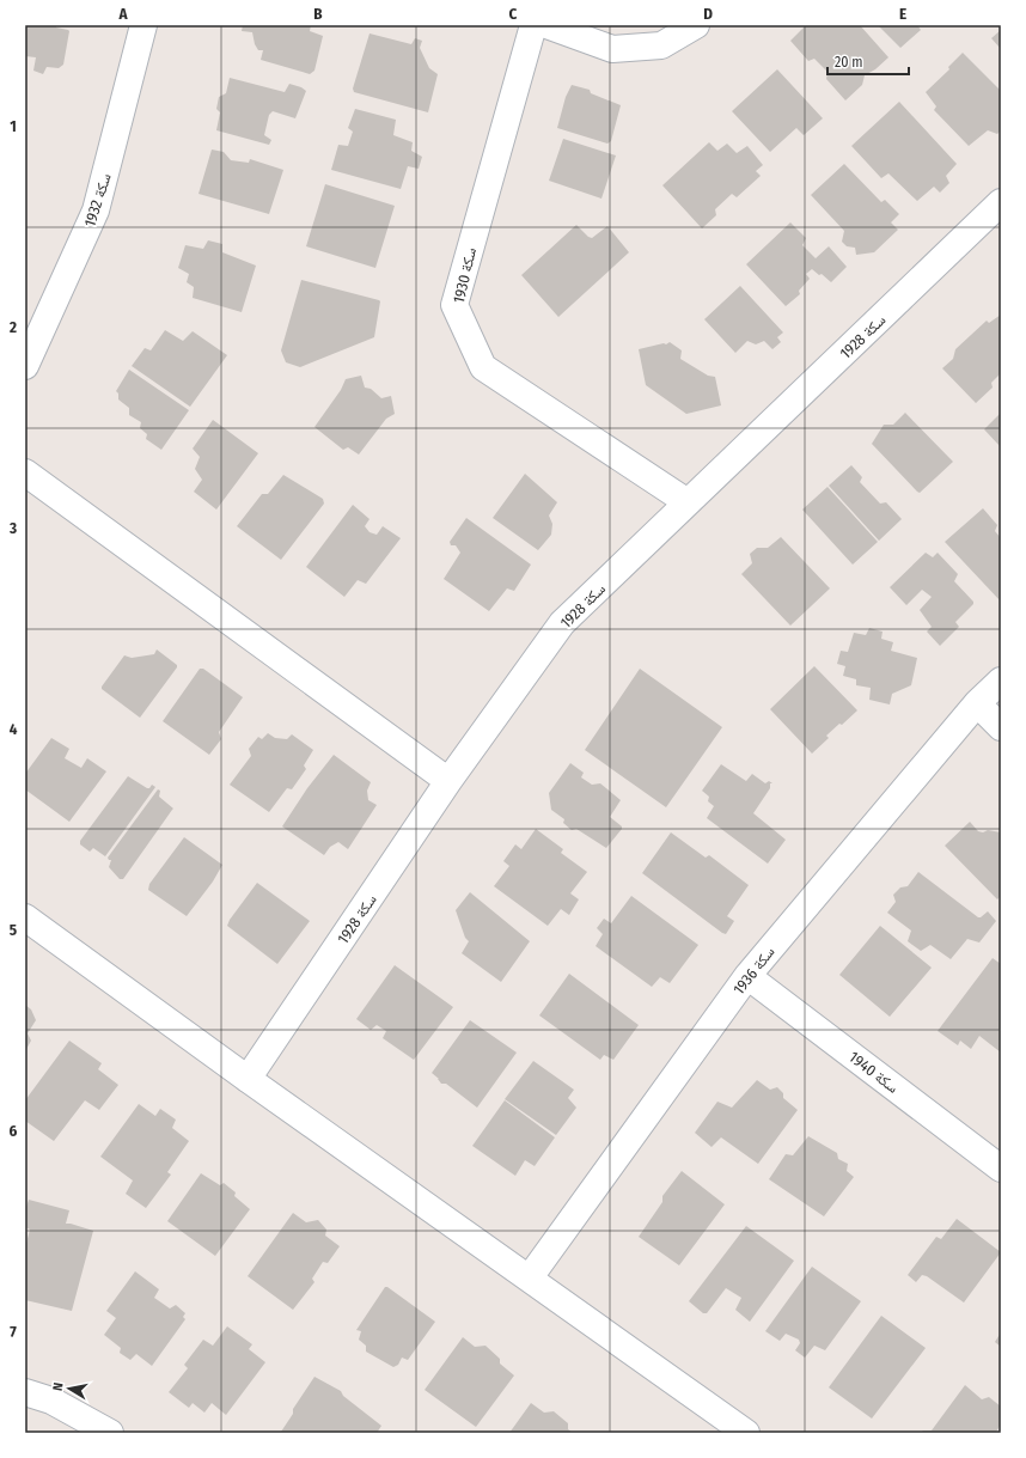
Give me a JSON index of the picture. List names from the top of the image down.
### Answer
{
  "streets": {
    "street": [
      "سكة 1932",
      "سكة 1930",
      "سكة 1928",
      "سكة 1936",
      "سكة 1940"
    ]
  },
  "crossings": [
    ["سكة 1930", "سكة 1928"],
    ["سكة 1936", "سكة 1940"]
  ],
  "scale_bar": "20 m",
  "north": "left",
  "grid": {
    "columns": [
      "A",
      "B",
      "C",
      "D",
      "E"
    ],
    "rows": [
      "1",
      "2",
      "3",
      "4",
      "5",
      "6",
      "7"
    ]
  }
}
